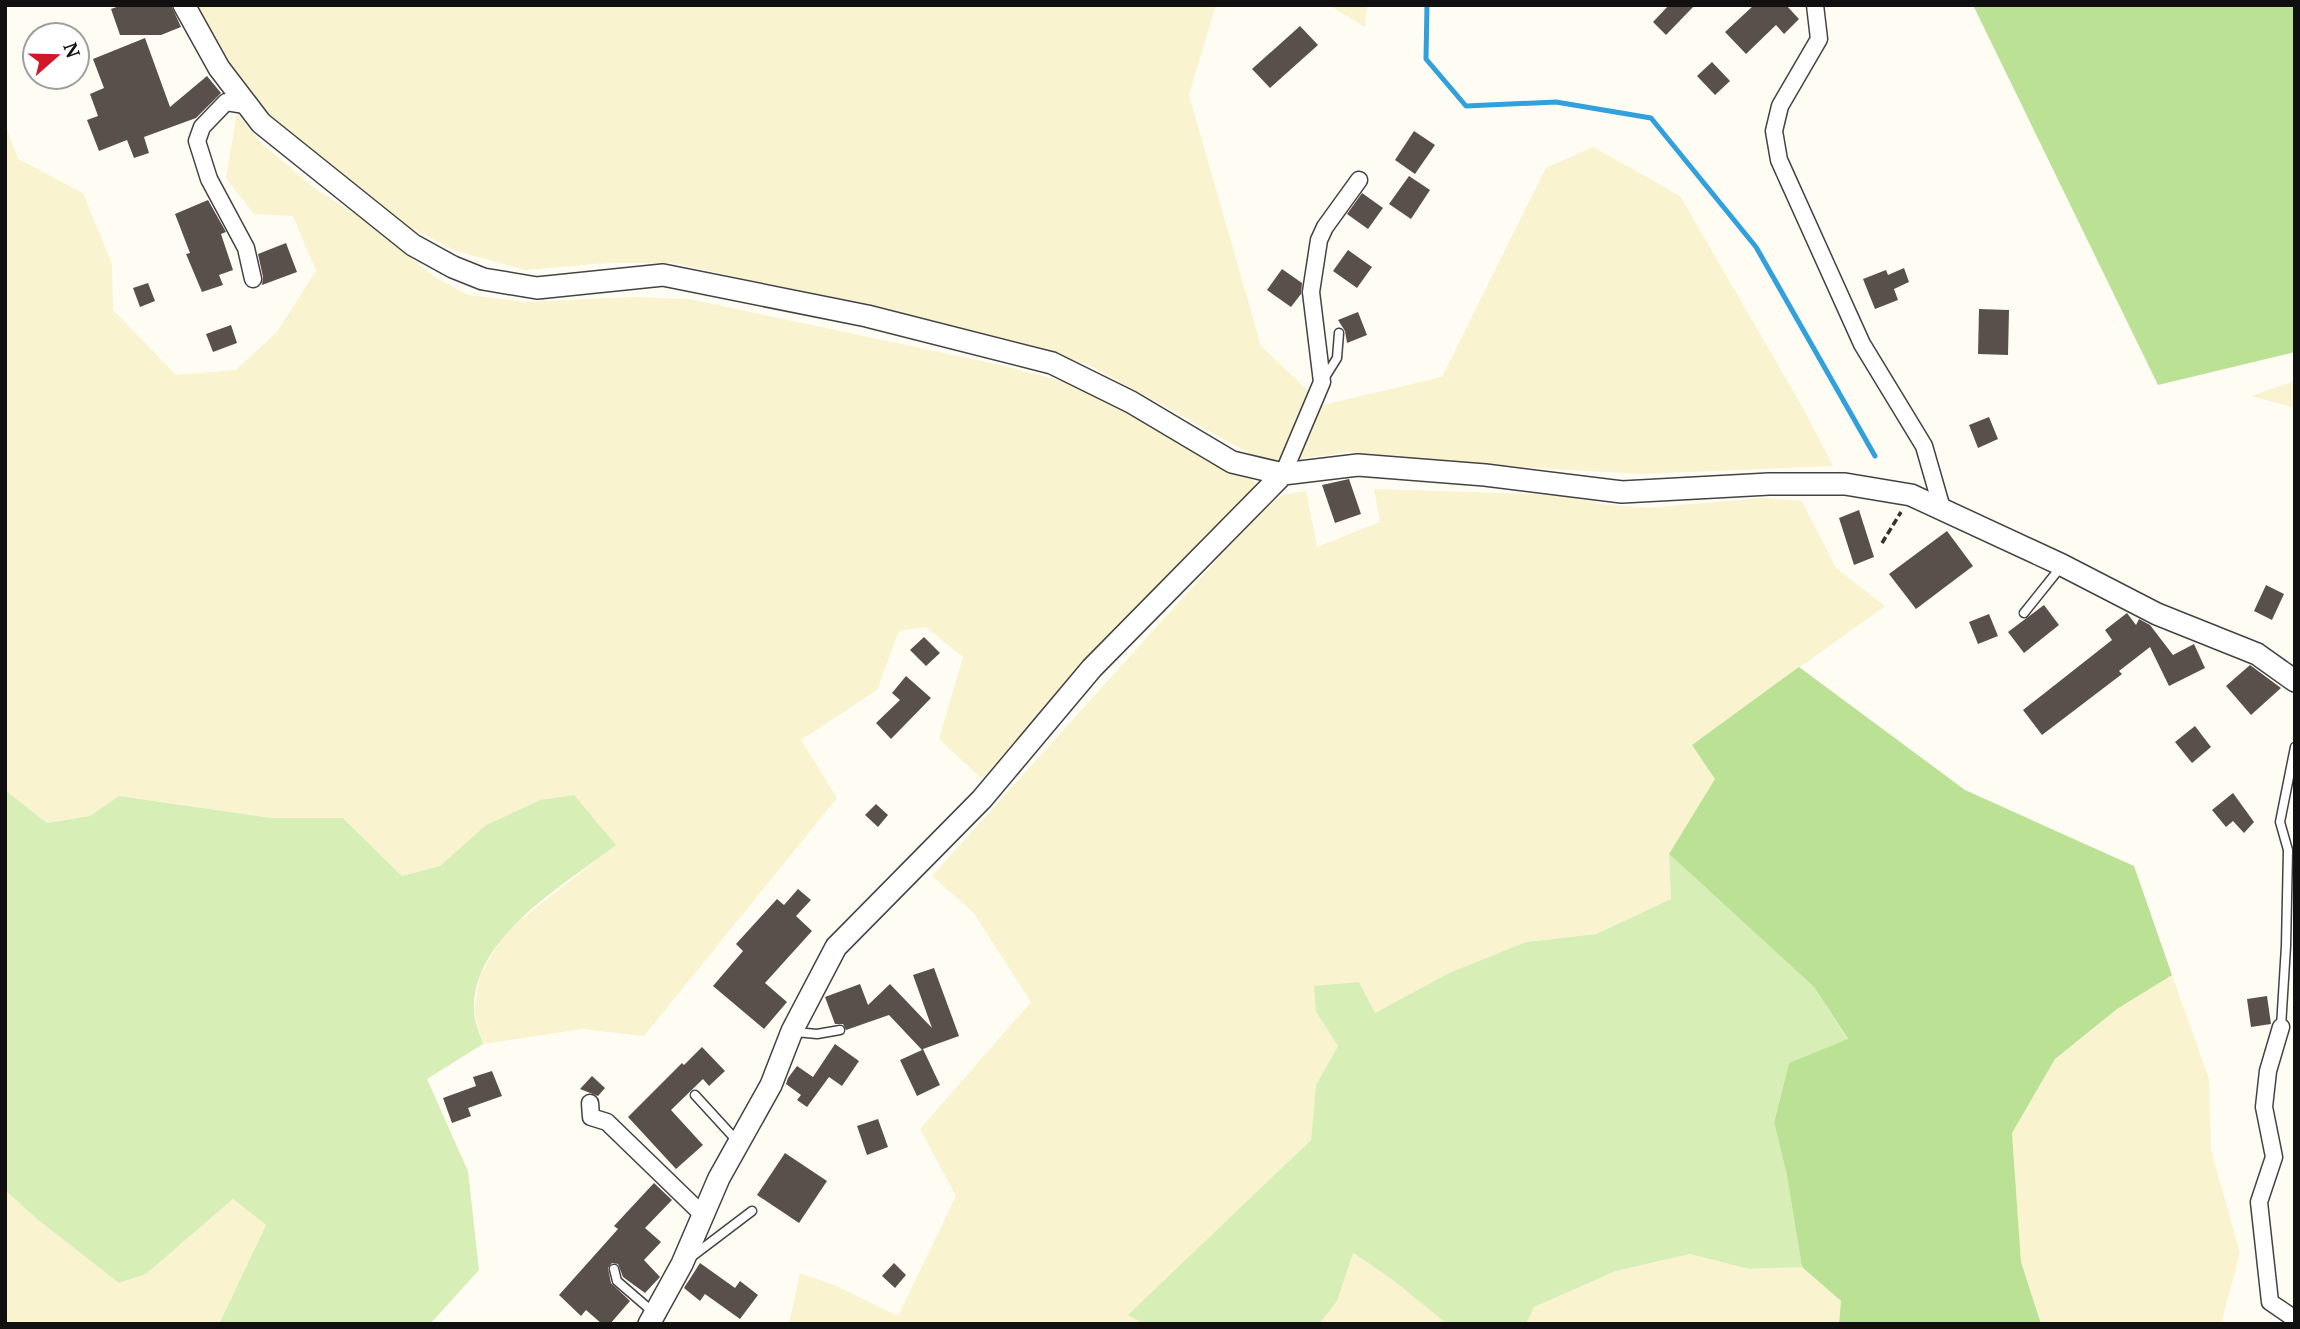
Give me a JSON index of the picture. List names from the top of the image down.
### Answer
{
  "north": "right"
}
